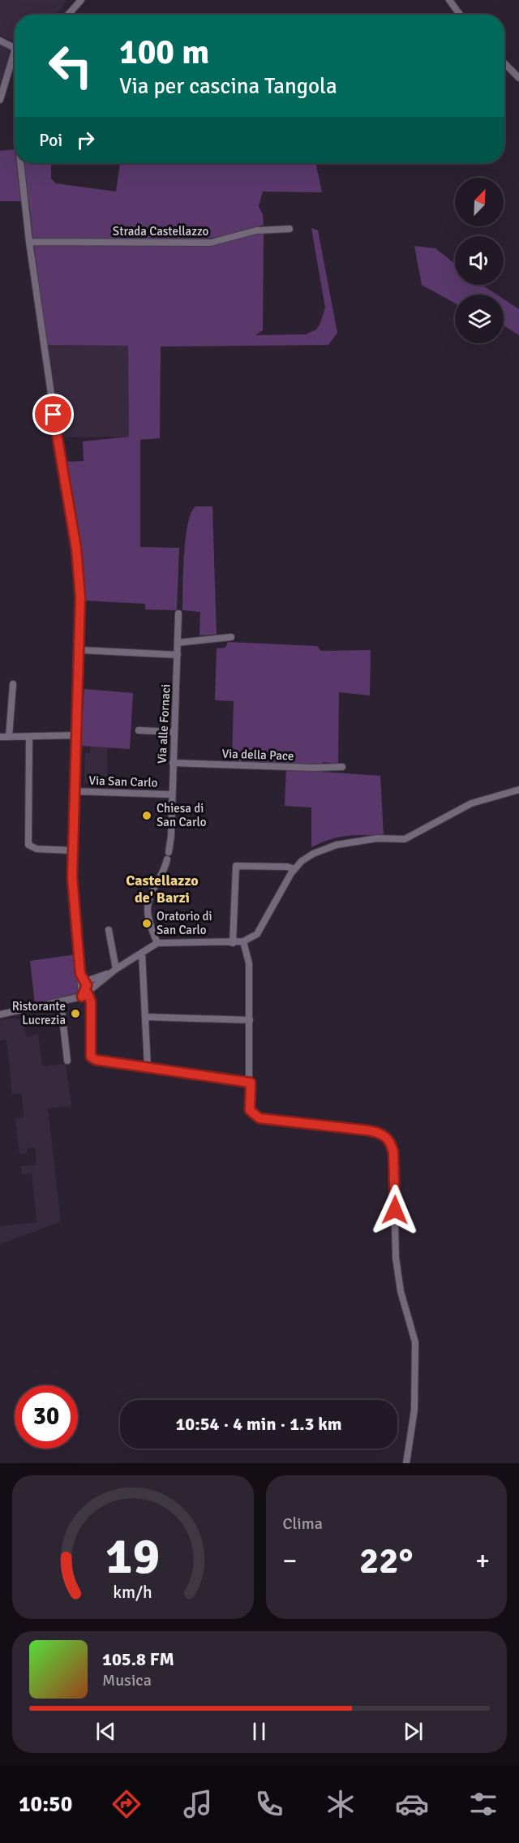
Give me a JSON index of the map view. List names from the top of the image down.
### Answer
{
  "streets": {
    "street": [
      "Strada Castellazzo",
      "Via alle Fornaci",
      "Via della Pace",
      "Via San Carlo"
    ]
  },
  "crossings": [
    ["Via alle Fornaci", "Via della Pace"],
    ["Via alle Fornaci", "Via San Carlo"]
  ],
  "districts": ["Castellazzo de' Barzi"],
  "places": ["Chiesa di San Carlo", "Oratorio di San Carlo", "Ristorante Lucrezia"],
  "north": "top right",
  "page": {
    "turn": ["100 m", "Via per cascina Tangola"],
    "then": "Poi",
    "limit": "30",
    "trip": "10:54 · 4 min · 1.3 km",
    "tile": "Clima",
    "heat": ["−", "22°", "+"],
    "song": ["105.8 FM", "Musica"],
    "tabs": "10:50",
    "gauge": ["19", "km/h"]
  }
}
